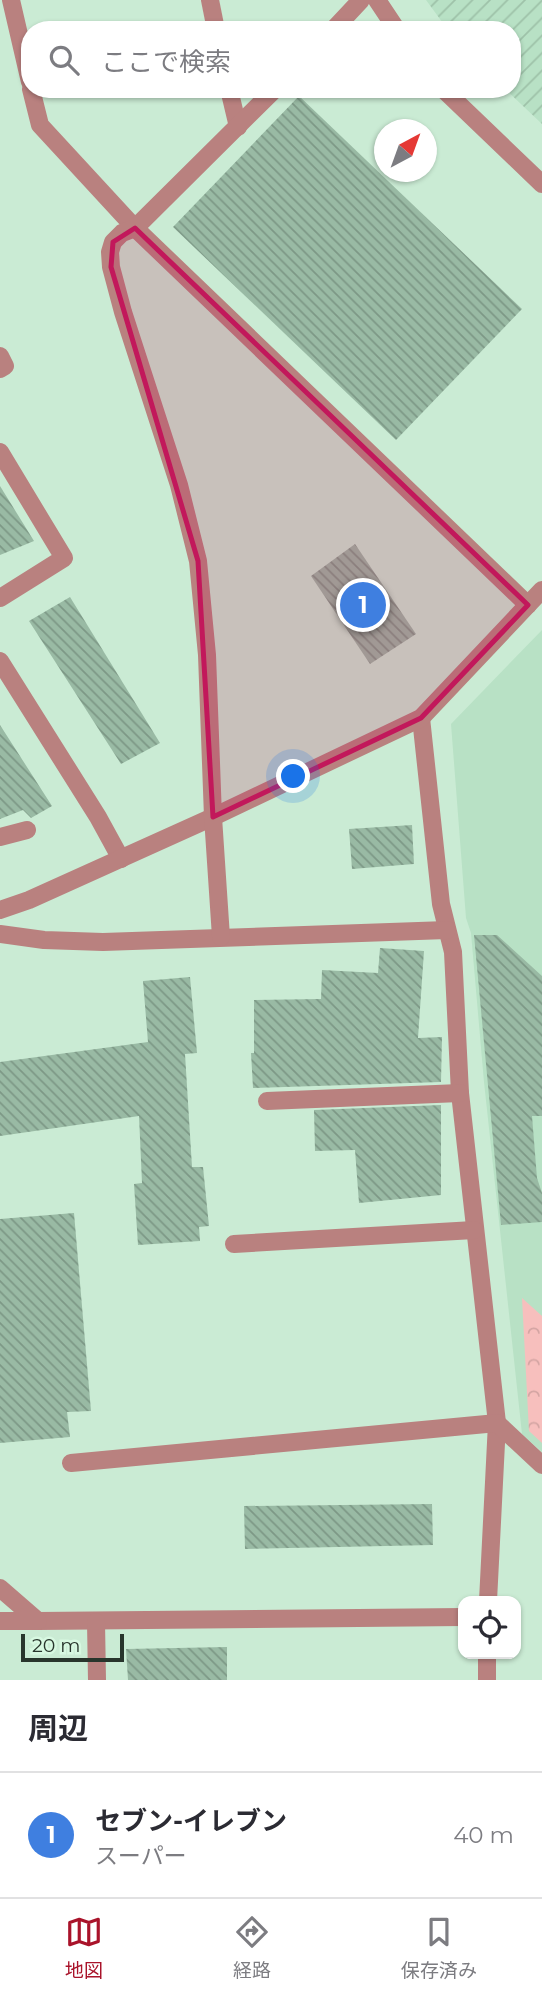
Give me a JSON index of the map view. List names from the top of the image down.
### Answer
{
  "scale_bar": "20 m",
  "north": "top right",
  "page": {
    "search": "ここで検索",
    "pins": "1",
    "scale": "20 m",
    "heading": "周辺",
    "list": [
      {
        "mark": "1",
        "name": "セブン-イレブン",
        "note": "スーパー",
        "value": "40 m"
      }
    ],
    "nav": ["地図", "経路", "保存済み"]
  }
}
